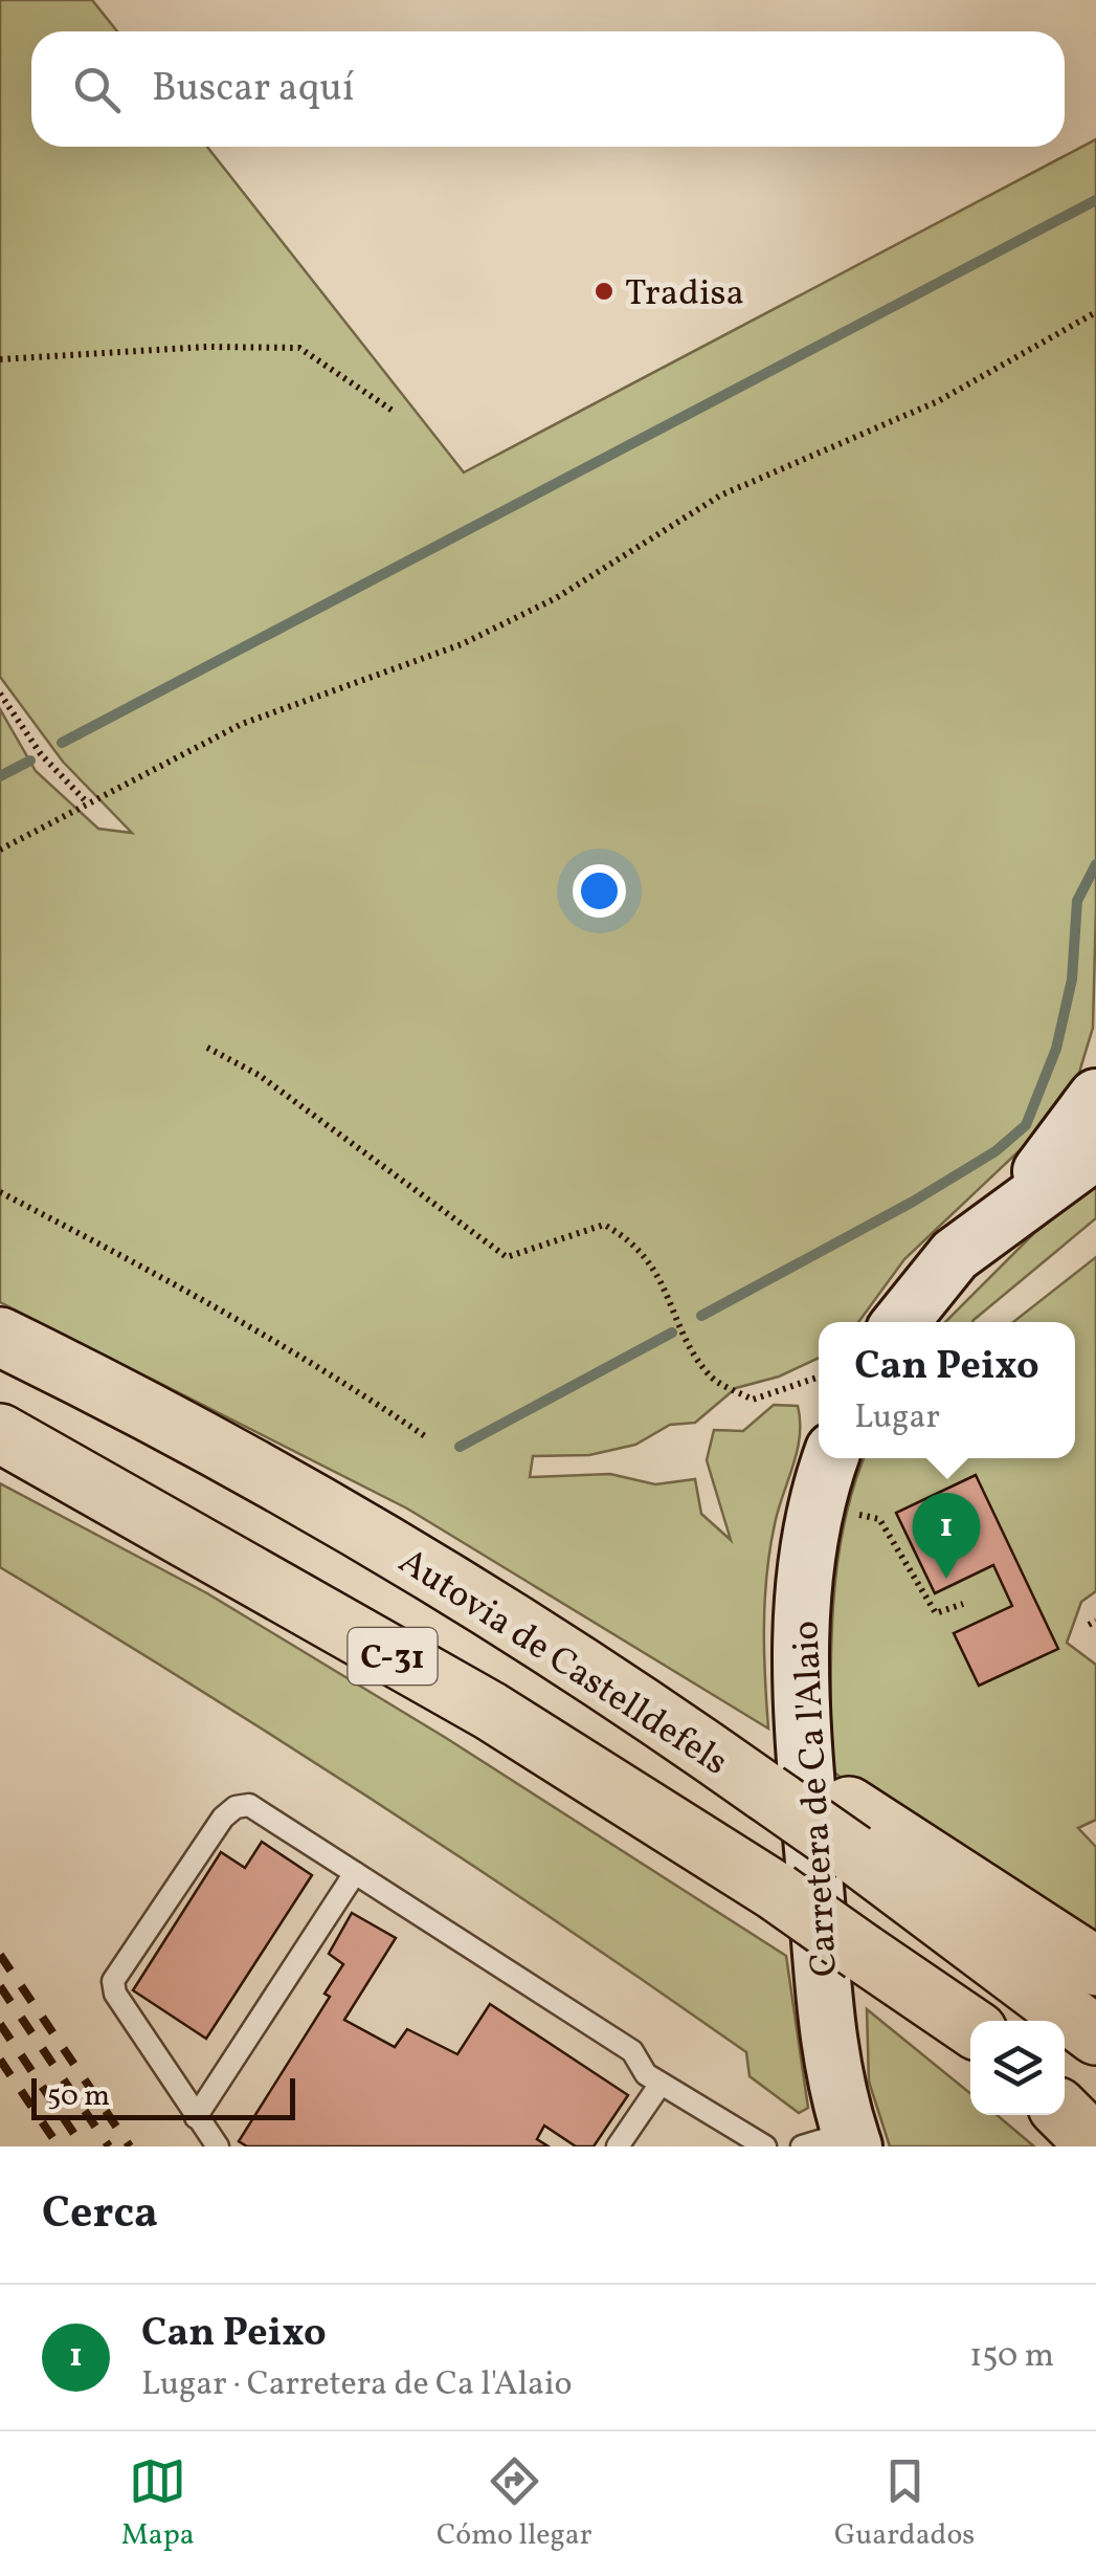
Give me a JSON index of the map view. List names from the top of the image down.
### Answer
{
  "streets": {
    "highway": ["C-31", "Autovia de Castelldefels"],
    "street": ["Carretera de Ca l'Alaio"]
  },
  "places": ["Tradisa"],
  "scale_bar": "50 m",
  "page": {
    "search": "Buscar aquí",
    "popup": ["Can Peixo", "Lugar"],
    "pins": "1",
    "scale": "50 m",
    "heading": "Cerca",
    "list": [
      {
        "mark": "1",
        "name": "Can Peixo",
        "note": "Lugar · Carretera de Ca l'Alaio",
        "value": "150 m"
      }
    ],
    "nav": ["Mapa", "Cómo llegar", "Guardados"]
  }
}
